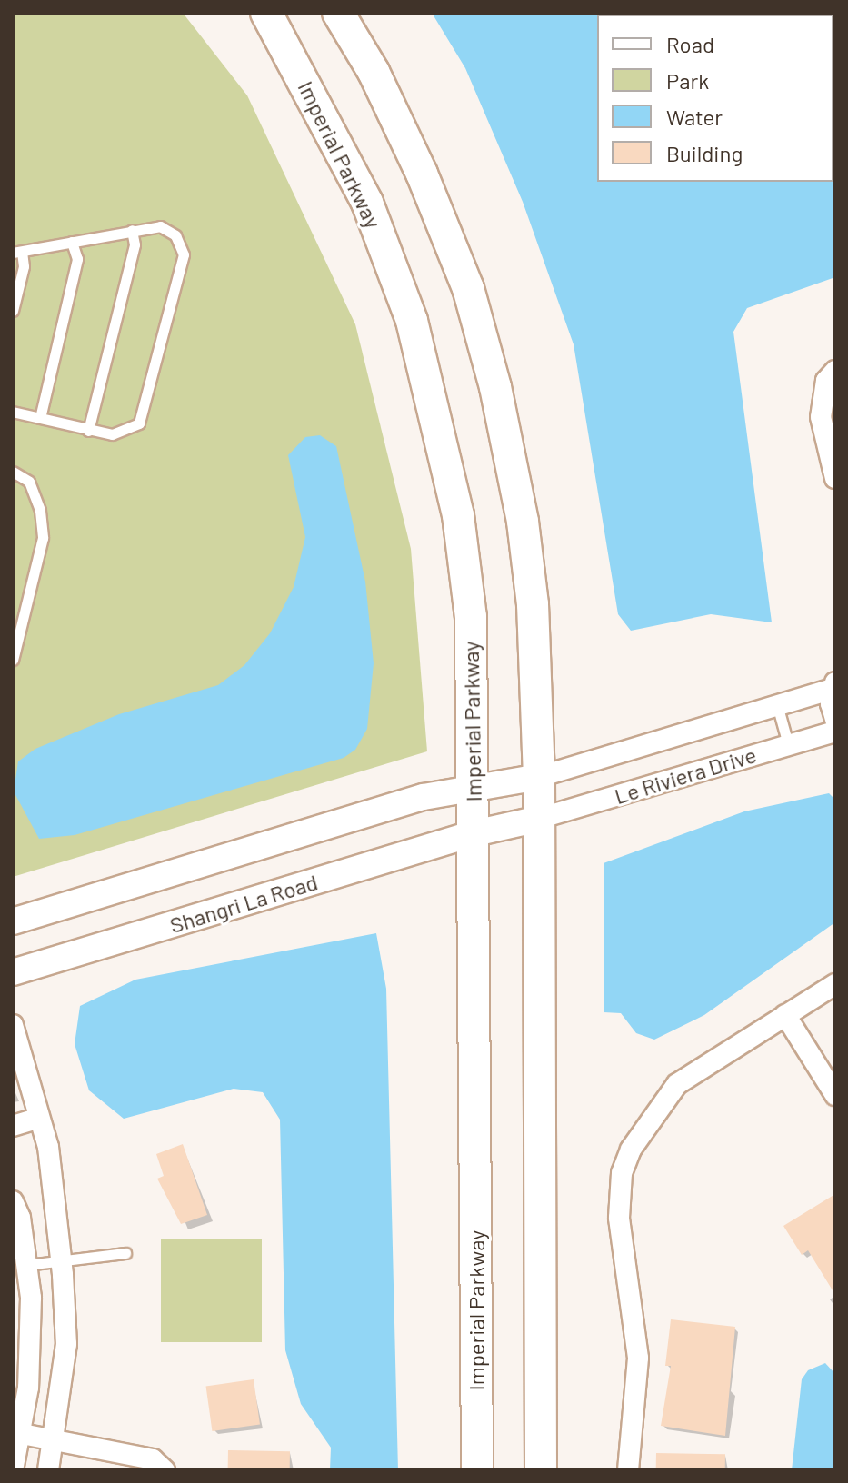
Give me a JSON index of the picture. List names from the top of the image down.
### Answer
{
  "streets": {
    "main road": ["Imperial Parkway"],
    "street": ["Le Riviera Drive", "Shangri La Road"]
  },
  "crossings": [
    ["Imperial Parkway", "Shangri La Road"],
    ["Le Riviera Drive", "Shangri La Road"]
  ],
  "legend": [
    "Road",
    "Park",
    "Water",
    "Building"
  ]
}
